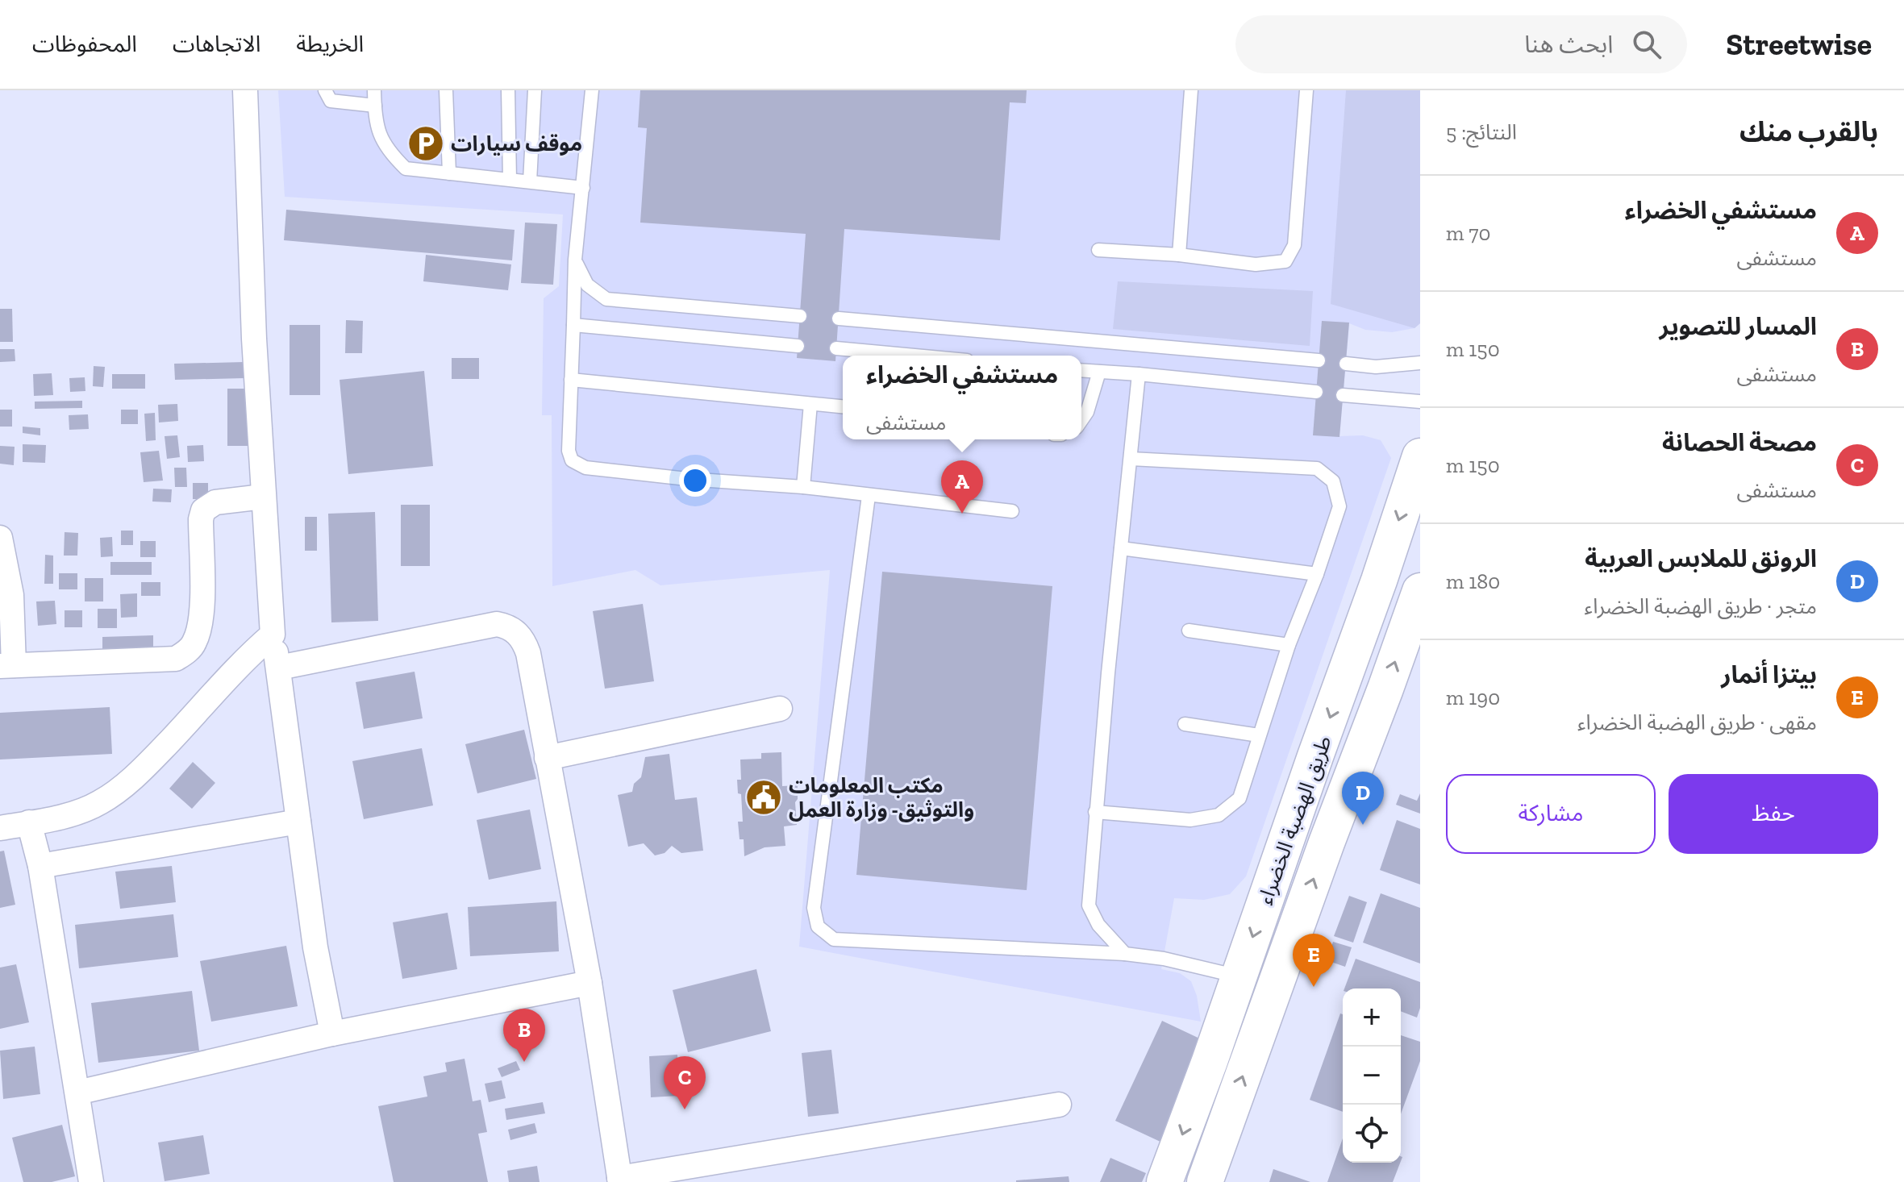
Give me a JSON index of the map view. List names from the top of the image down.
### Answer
{
  "streets": {
    "main road": ["طريق الهضبة الخضراء"]
  },
  "places": {
    "parking": ["موقف سيارات"],
    "public building": ["مكتب المعلومات والتوثيق- وزارة العمل"]
  },
  "page": {
    "header": "Streetwise",
    "search": "ابحث هنا",
    "nav": ["الخريطة", "الاتجاهات", "المحفوظات"],
    "heading": ["بالقرب منك", "النتائج: 5"],
    "list": [
      {
        "mark": "A",
        "name": "مستشفي الخضراء",
        "note": "مستشفى",
        "value": "70 m"
      },
      {
        "mark": "B",
        "name": "المسار للتصوير",
        "note": "مستشفى",
        "value": "150 m"
      },
      {
        "mark": "C",
        "name": "مصحة الحصانة",
        "note": "مستشفى",
        "value": "150 m"
      },
      {
        "mark": "D",
        "name": "الرونق للملابس العربية",
        "note": "متجر · طريق الهضبة الخضراء",
        "value": "180 m"
      },
      {
        "mark": "E",
        "name": "بيتزا أنمار",
        "note": "مقهى · طريق الهضبة الخضراء",
        "value": "190 m"
      }
    ],
    "popup": ["مستشفي الخضراء", "مستشفى"],
    "pins": [
      "A",
      "D",
      "E",
      "B",
      "C"
    ],
    "buttons": ["حفظ", "مشاركة"],
    "map_buttons": ["+", "−"]
  }
}
